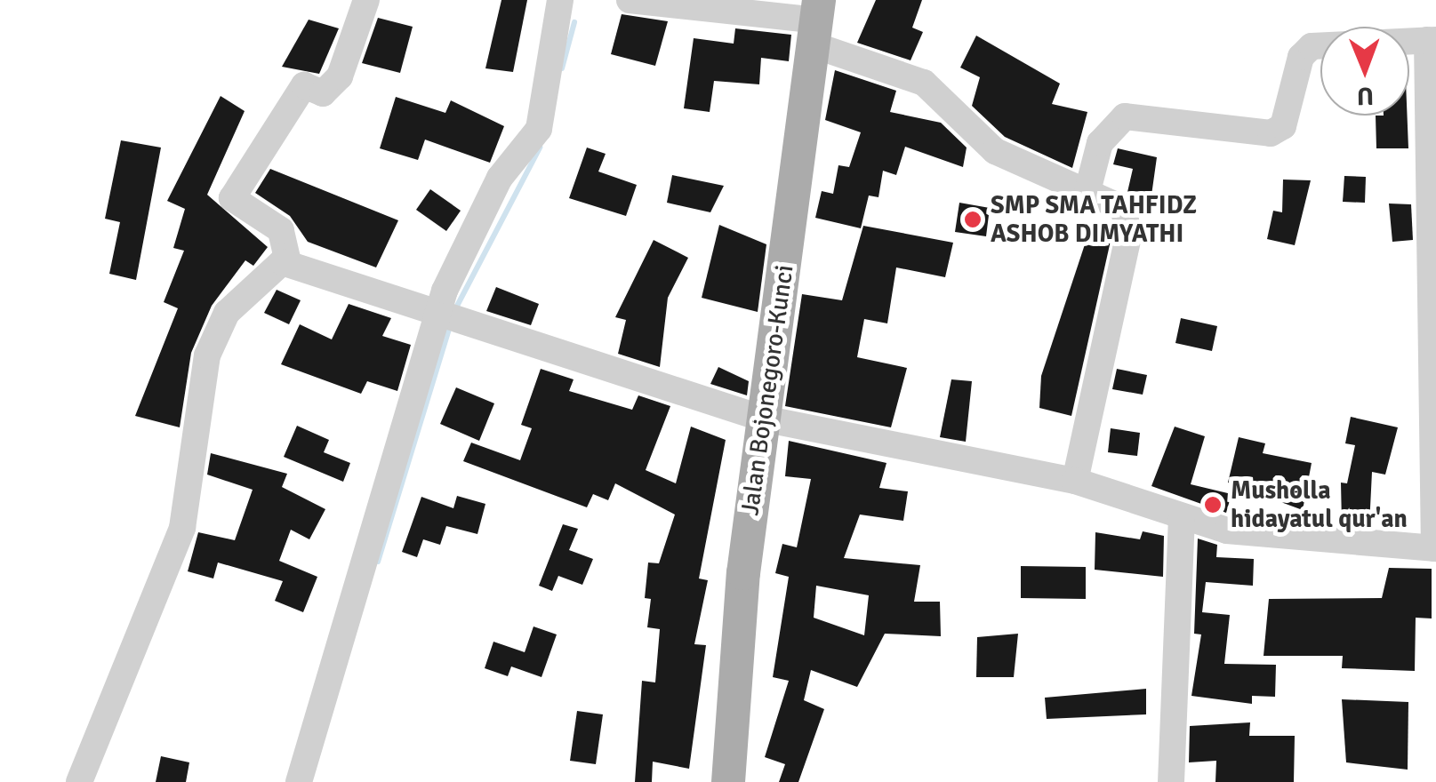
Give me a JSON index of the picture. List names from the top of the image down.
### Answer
{
  "streets": {
    "main road": ["Jalan Bojonegoro-Kunci"]
  },
  "places": ["SMP SMA TAHFIDZ ASHOB DIMYATHI", "Musholla hidayatul qur'an"],
  "north": "bottom"
}
